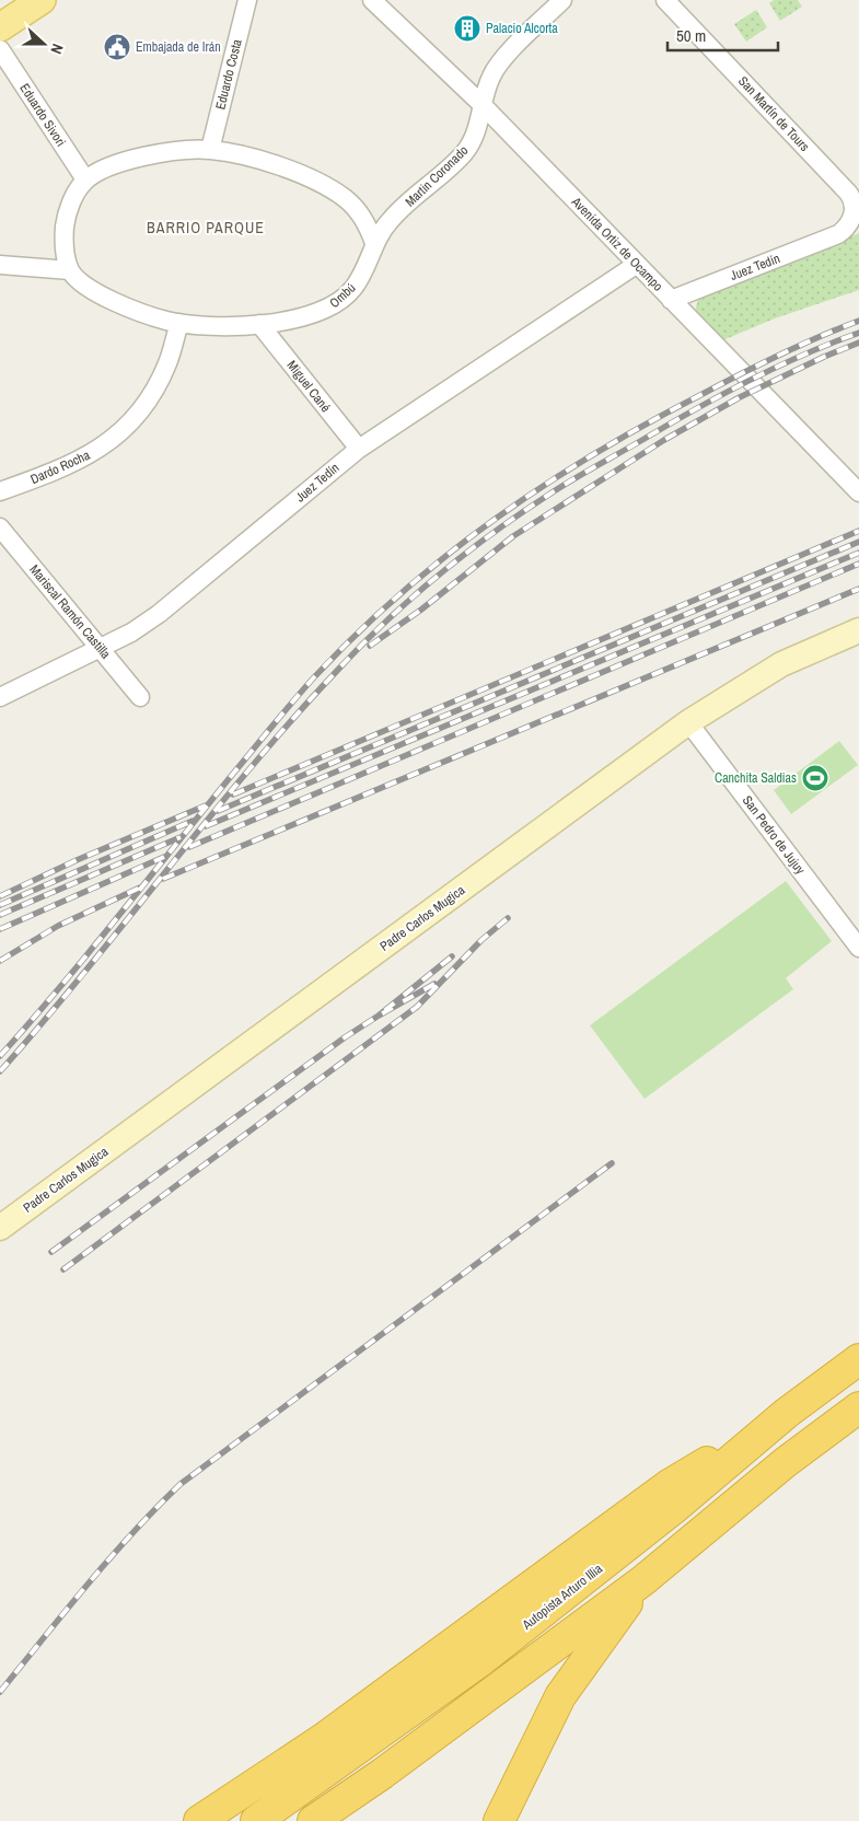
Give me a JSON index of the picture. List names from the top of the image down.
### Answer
{
  "streets": {
    "highway": ["Autopista Arturo Illia"],
    "street": [
      "Eduardo Costa",
      "San Martín de Tours",
      "Eduardo Sivori",
      "Martin Coronado",
      "Avenida Ortiz de Ocampo",
      "Juez Tedín",
      "Ombú",
      "Miguel Cané",
      "Dardo Rocha",
      "Mariscal Ramón Castilla",
      "San Pedro de Jujuy",
      "Padre Carlos Mugica"
    ]
  },
  "crossings": [
    ["San Martín de Tours", "Juez Tedín"],
    ["Martin Coronado", "Avenida Ortiz de Ocampo"],
    ["Martin Coronado", "Ombú"],
    ["Avenida Ortiz de Ocampo", "Juez Tedín"],
    ["Juez Tedín", "Miguel Cané"],
    ["Juez Tedín", "Mariscal Ramón Castilla"],
    ["Ombú", "Miguel Cané"],
    ["Ombú", "Dardo Rocha"],
    ["San Pedro de Jujuy", "Padre Carlos Mugica"]
  ],
  "districts": ["BARRIO PARQUE"],
  "places": {
    "building": ["Palacio Alcorta"],
    "public building": ["Embajada de Irán"],
    "sports": ["Canchita Saldias"]
  },
  "scale_bar": "50 m",
  "north": "right"
}
